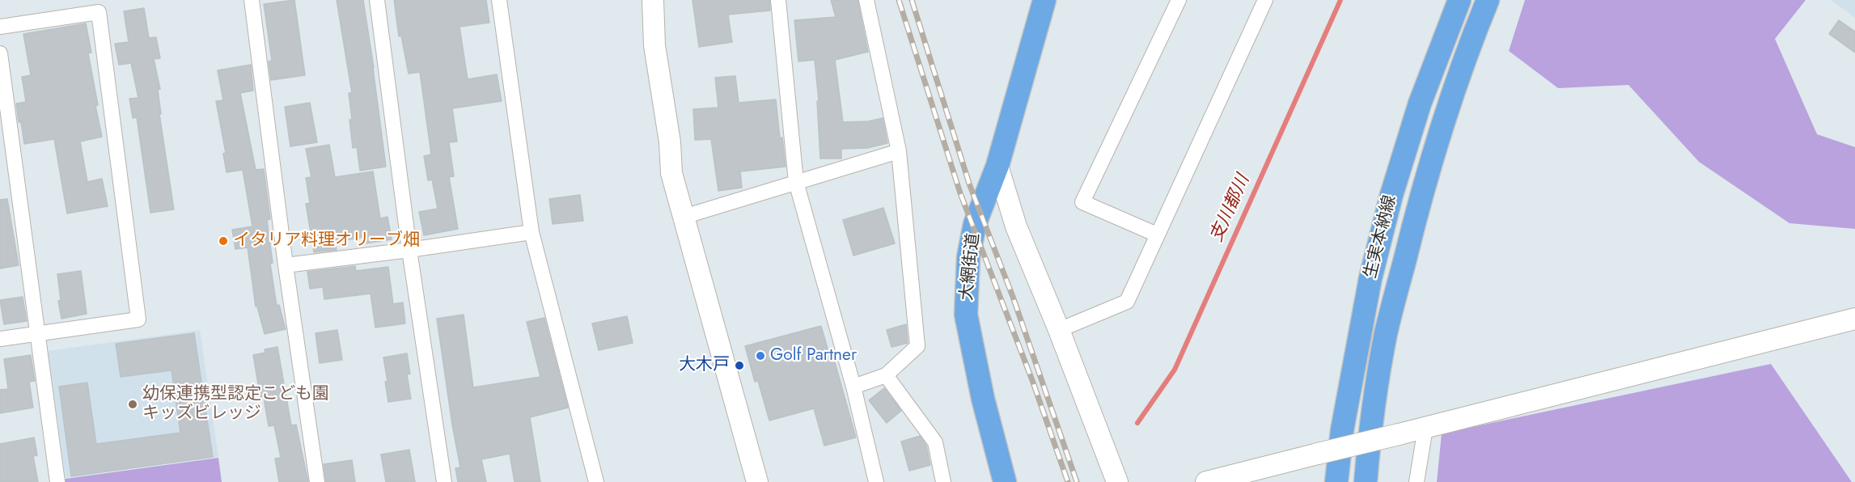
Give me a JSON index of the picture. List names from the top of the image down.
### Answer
{
  "streets": {
    "main road": ["生実本納線", "大網街道"]
  },
  "water": ["支川都川"],
  "places": [
    "イタリア料理オリーブ畑",
    "Golf Partner",
    "大木戸",
    "幼保連携型認定こども園 キッズビレッジ"
  ]
}
